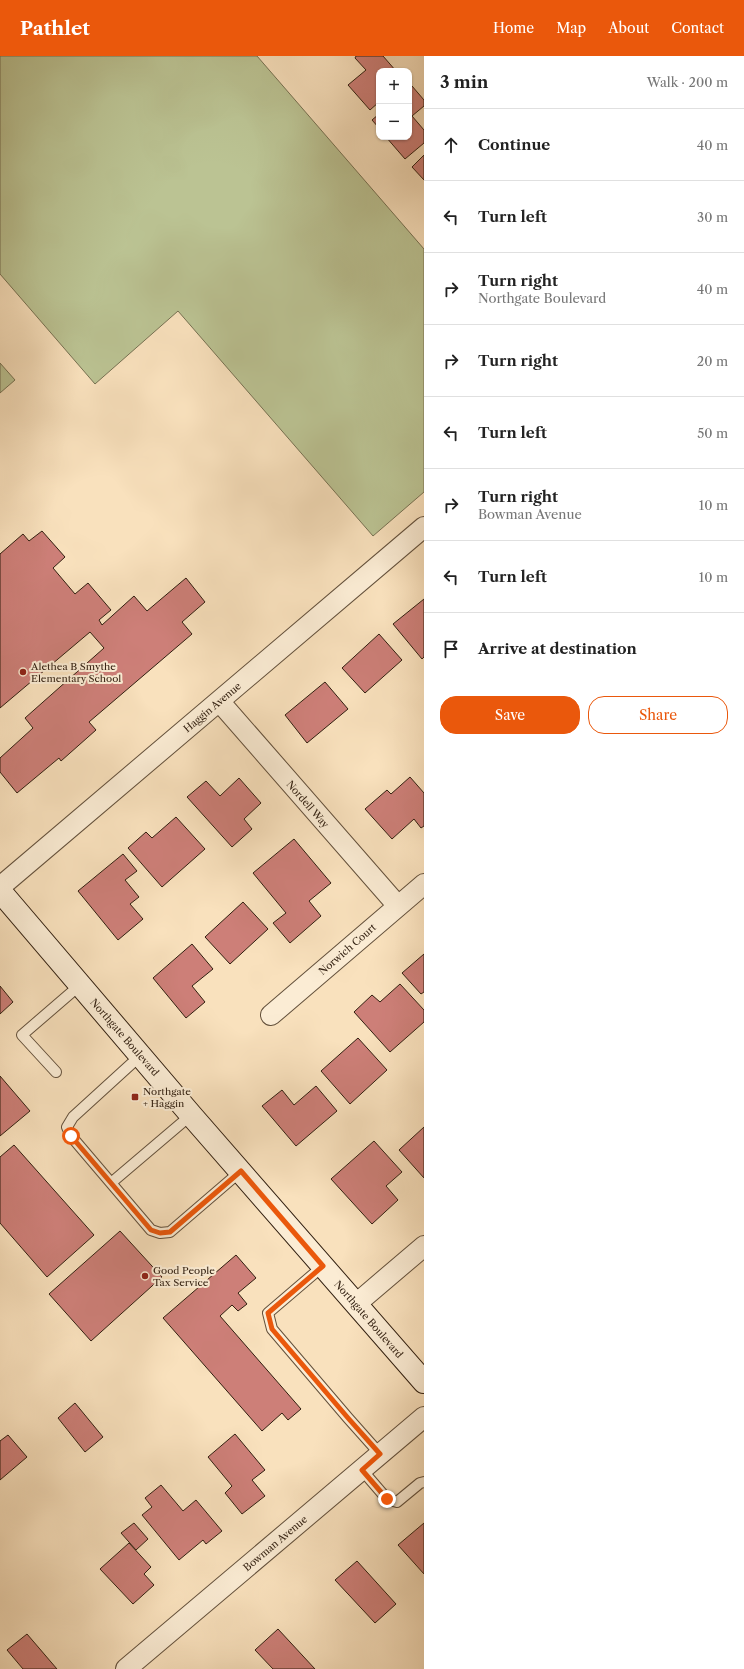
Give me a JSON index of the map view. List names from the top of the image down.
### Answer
{
  "streets": {
    "main road": ["Northgate Boulevard"],
    "street": [
      "Haggin Avenue",
      "Nordell Way",
      "Norwich Court",
      "Bowman Avenue"
    ]
  },
  "crossings": [
    ["Haggin Avenue", "Nordell Way"],
    ["Nordell Way", "Norwich Court"]
  ],
  "places": {
    "other": ["Alethea B Smythe Elementary School", "Good People Tax Service"],
    "transit": ["Northgate + Haggin"]
  },
  "page": {
    "header": "Pathlet",
    "nav": [
      "Home",
      "Map",
      "About",
      "Contact"
    ],
    "heading": ["3 min", "Walk · 200 m"],
    "map_buttons": ["+", "−"],
    "list": [
      ["Continue", "40 m"],
      ["Turn left", "30 m"],
      ["Turn right", "Northgate Boulevard", "40 m"],
      ["Turn right", "20 m"],
      ["Turn left", "50 m"],
      ["Turn right", "Bowman Avenue", "10 m"],
      ["Turn left", "10 m"],
      "Arrive at destination"
    ],
    "buttons": ["Save", "Share"]
  }
}
